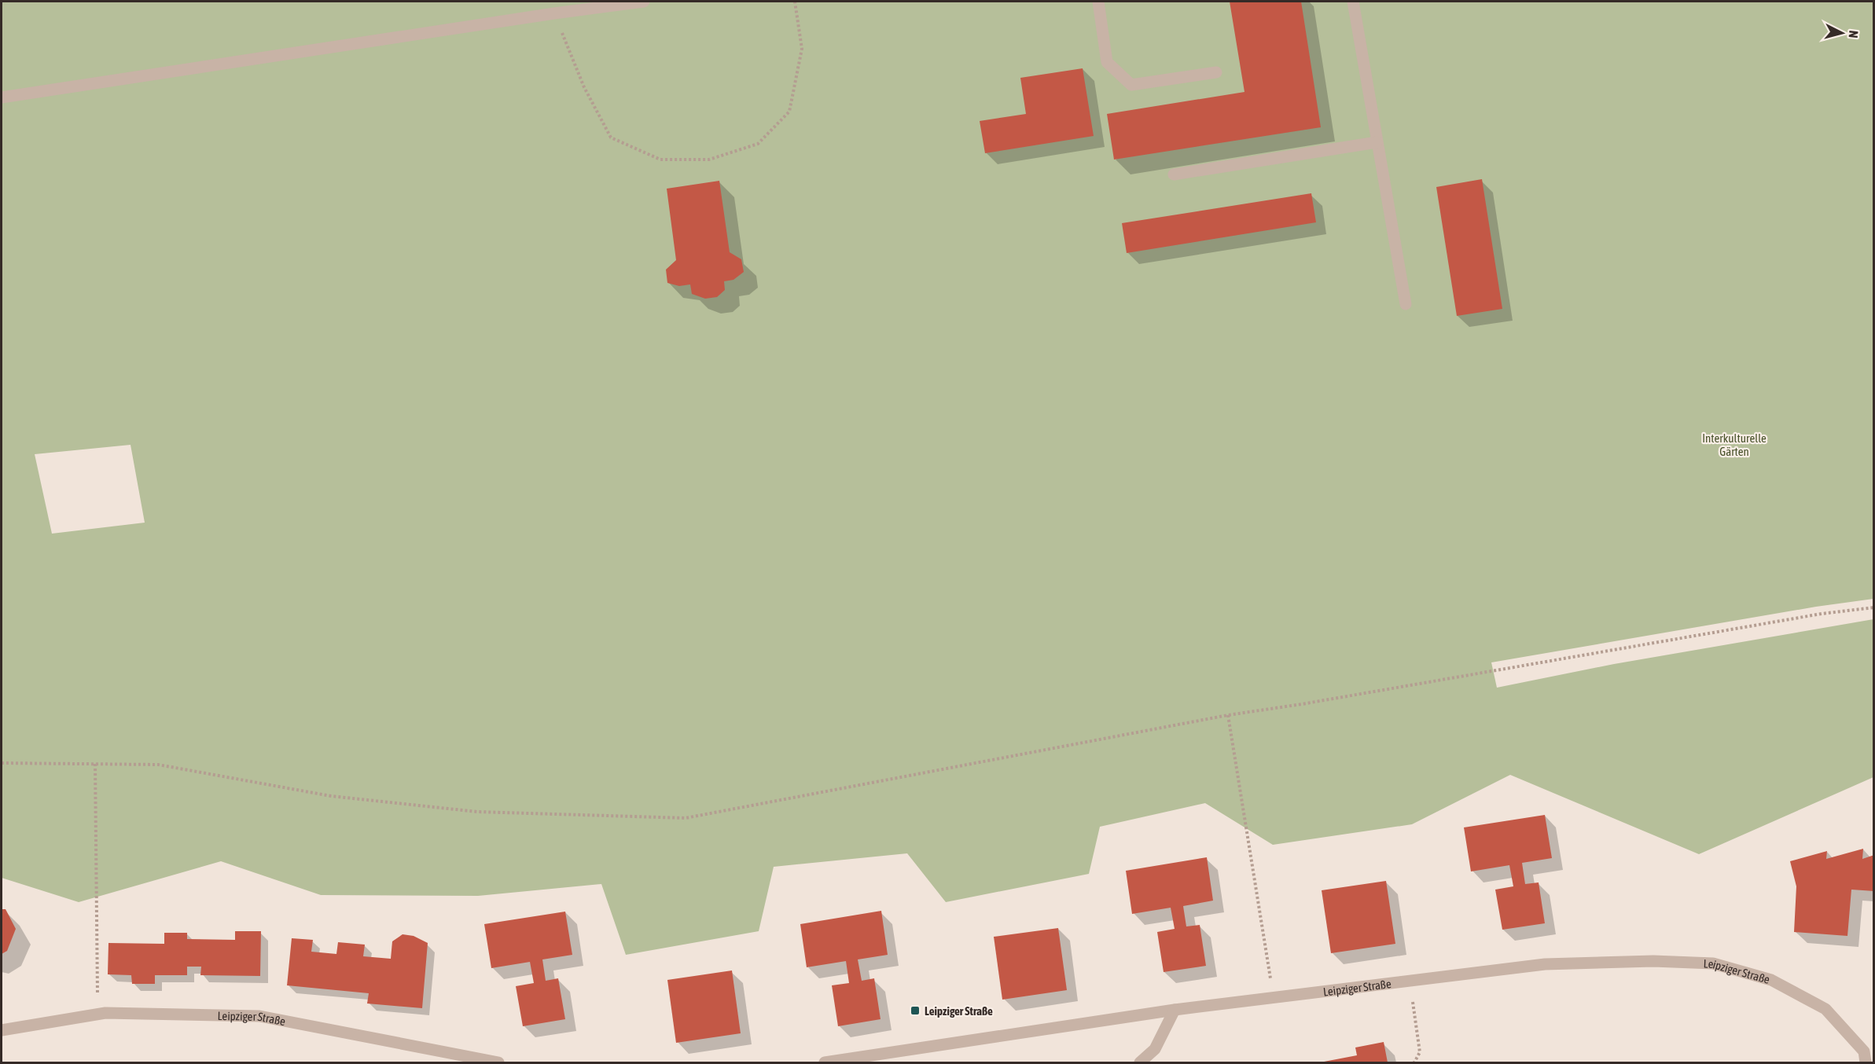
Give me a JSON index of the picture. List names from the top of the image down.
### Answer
{
  "streets": {
    "street": ["Leipziger Straße"]
  },
  "parks": ["Interkulturelle Gärten"],
  "places": {
    "transit": ["Leipziger Straße"]
  },
  "north": "right"
}
